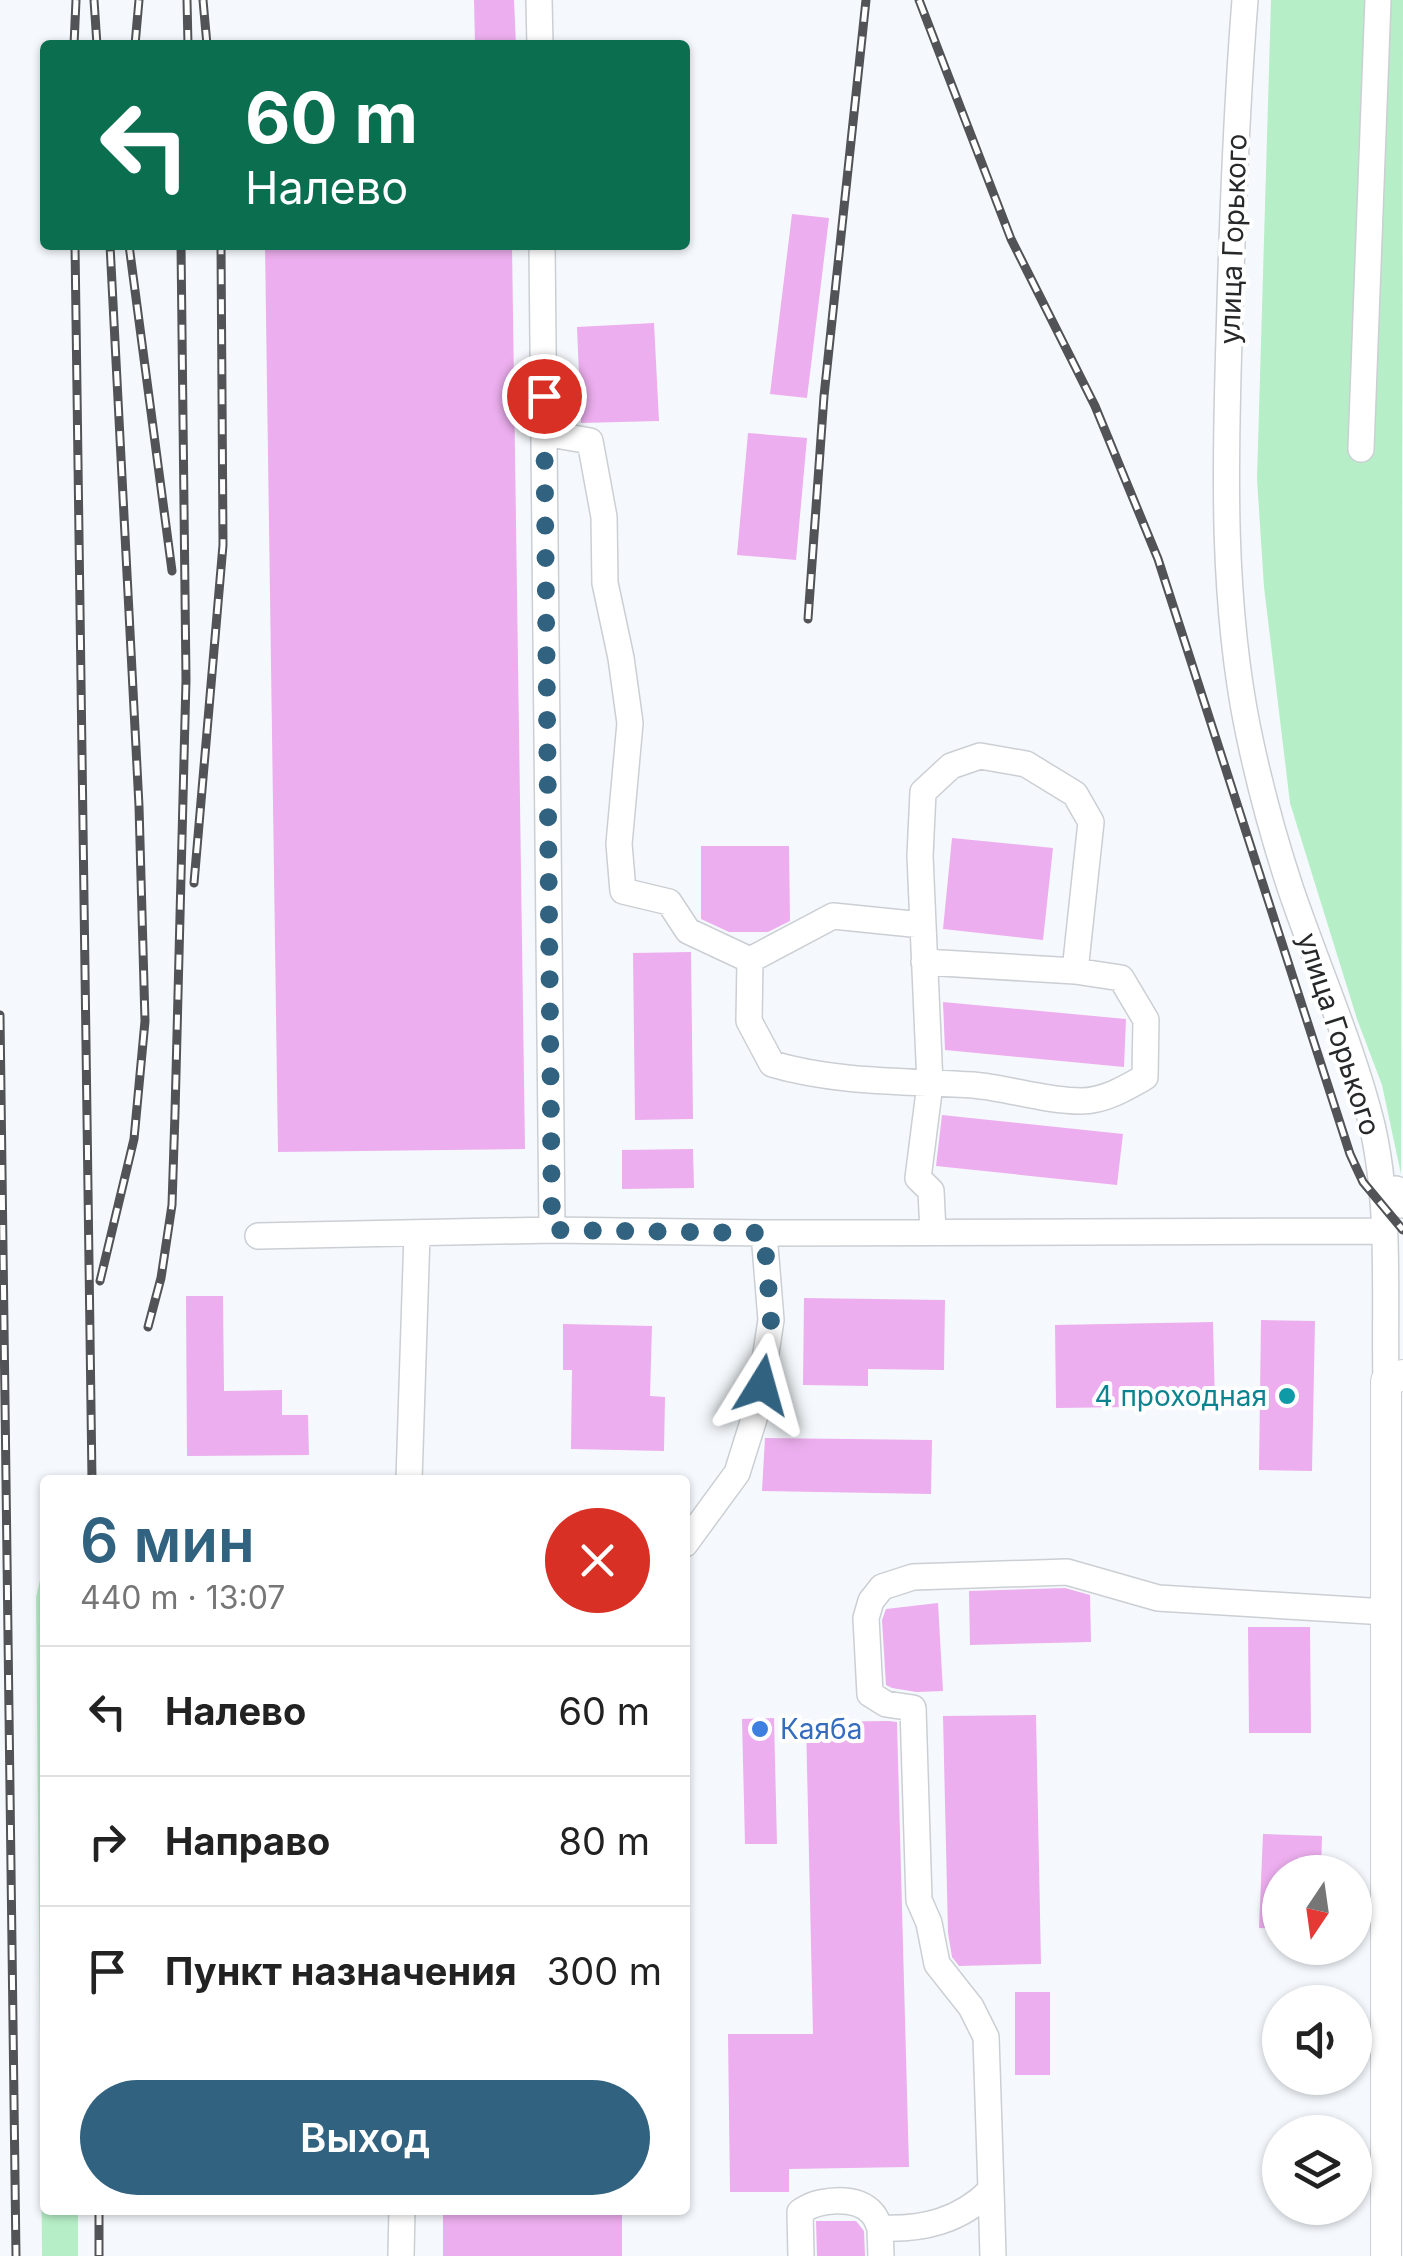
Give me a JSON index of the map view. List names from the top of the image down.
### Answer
{
  "streets": {
    "main road": ["улица Горького"]
  },
  "places": ["4 проходная", "Каяба"],
  "north": "bottom",
  "page": {
    "turn": ["60 m", "Налево"],
    "heading": ["6 мин", "440 m · 13:07"],
    "list": [
      {
        "name": "Налево",
        "value": "60 m"
      },
      {
        "name": "Направо",
        "value": "80 m"
      },
      {
        "name": "Пункт назначения",
        "value": "300 m"
      }
    ],
    "buttons": "Выход"
  }
}
